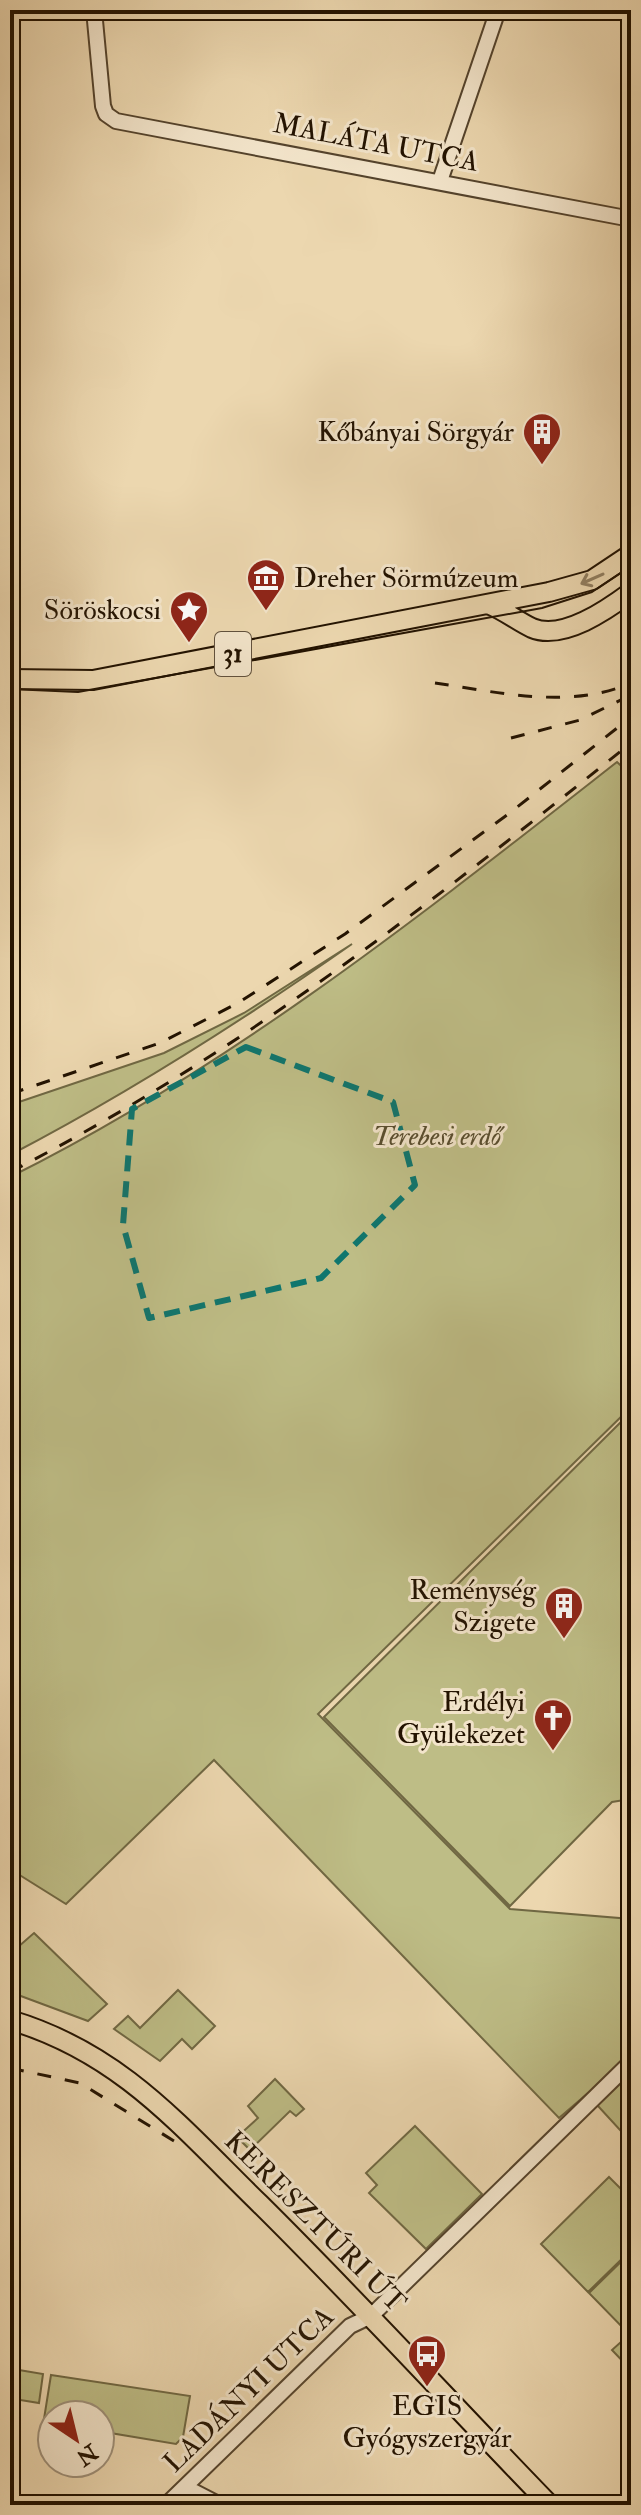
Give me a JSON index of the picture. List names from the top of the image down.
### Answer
{
  "streets": {
    "main road": ["31", "KERESZTÚRI ÚT"],
    "street": ["MALÁTA UTCA", "LADÁNYI UTCA"]
  },
  "crossings": [
    ["KERESZTÚRI ÚT", "LADÁNYI UTCA"]
  ],
  "parks": ["Terebesi erdő"],
  "places": {
    "building": ["Kőbányai Sörgyár", "Reménység Szigete"],
    "museum": ["Dreher Sörmúzeum"],
    "place": ["Söröskocsi"],
    "church": ["Erdélyi Gyülekezet"],
    "bus stop": ["EGIS Gyógyszergyár"]
  },
  "north": "bottom right"
}
